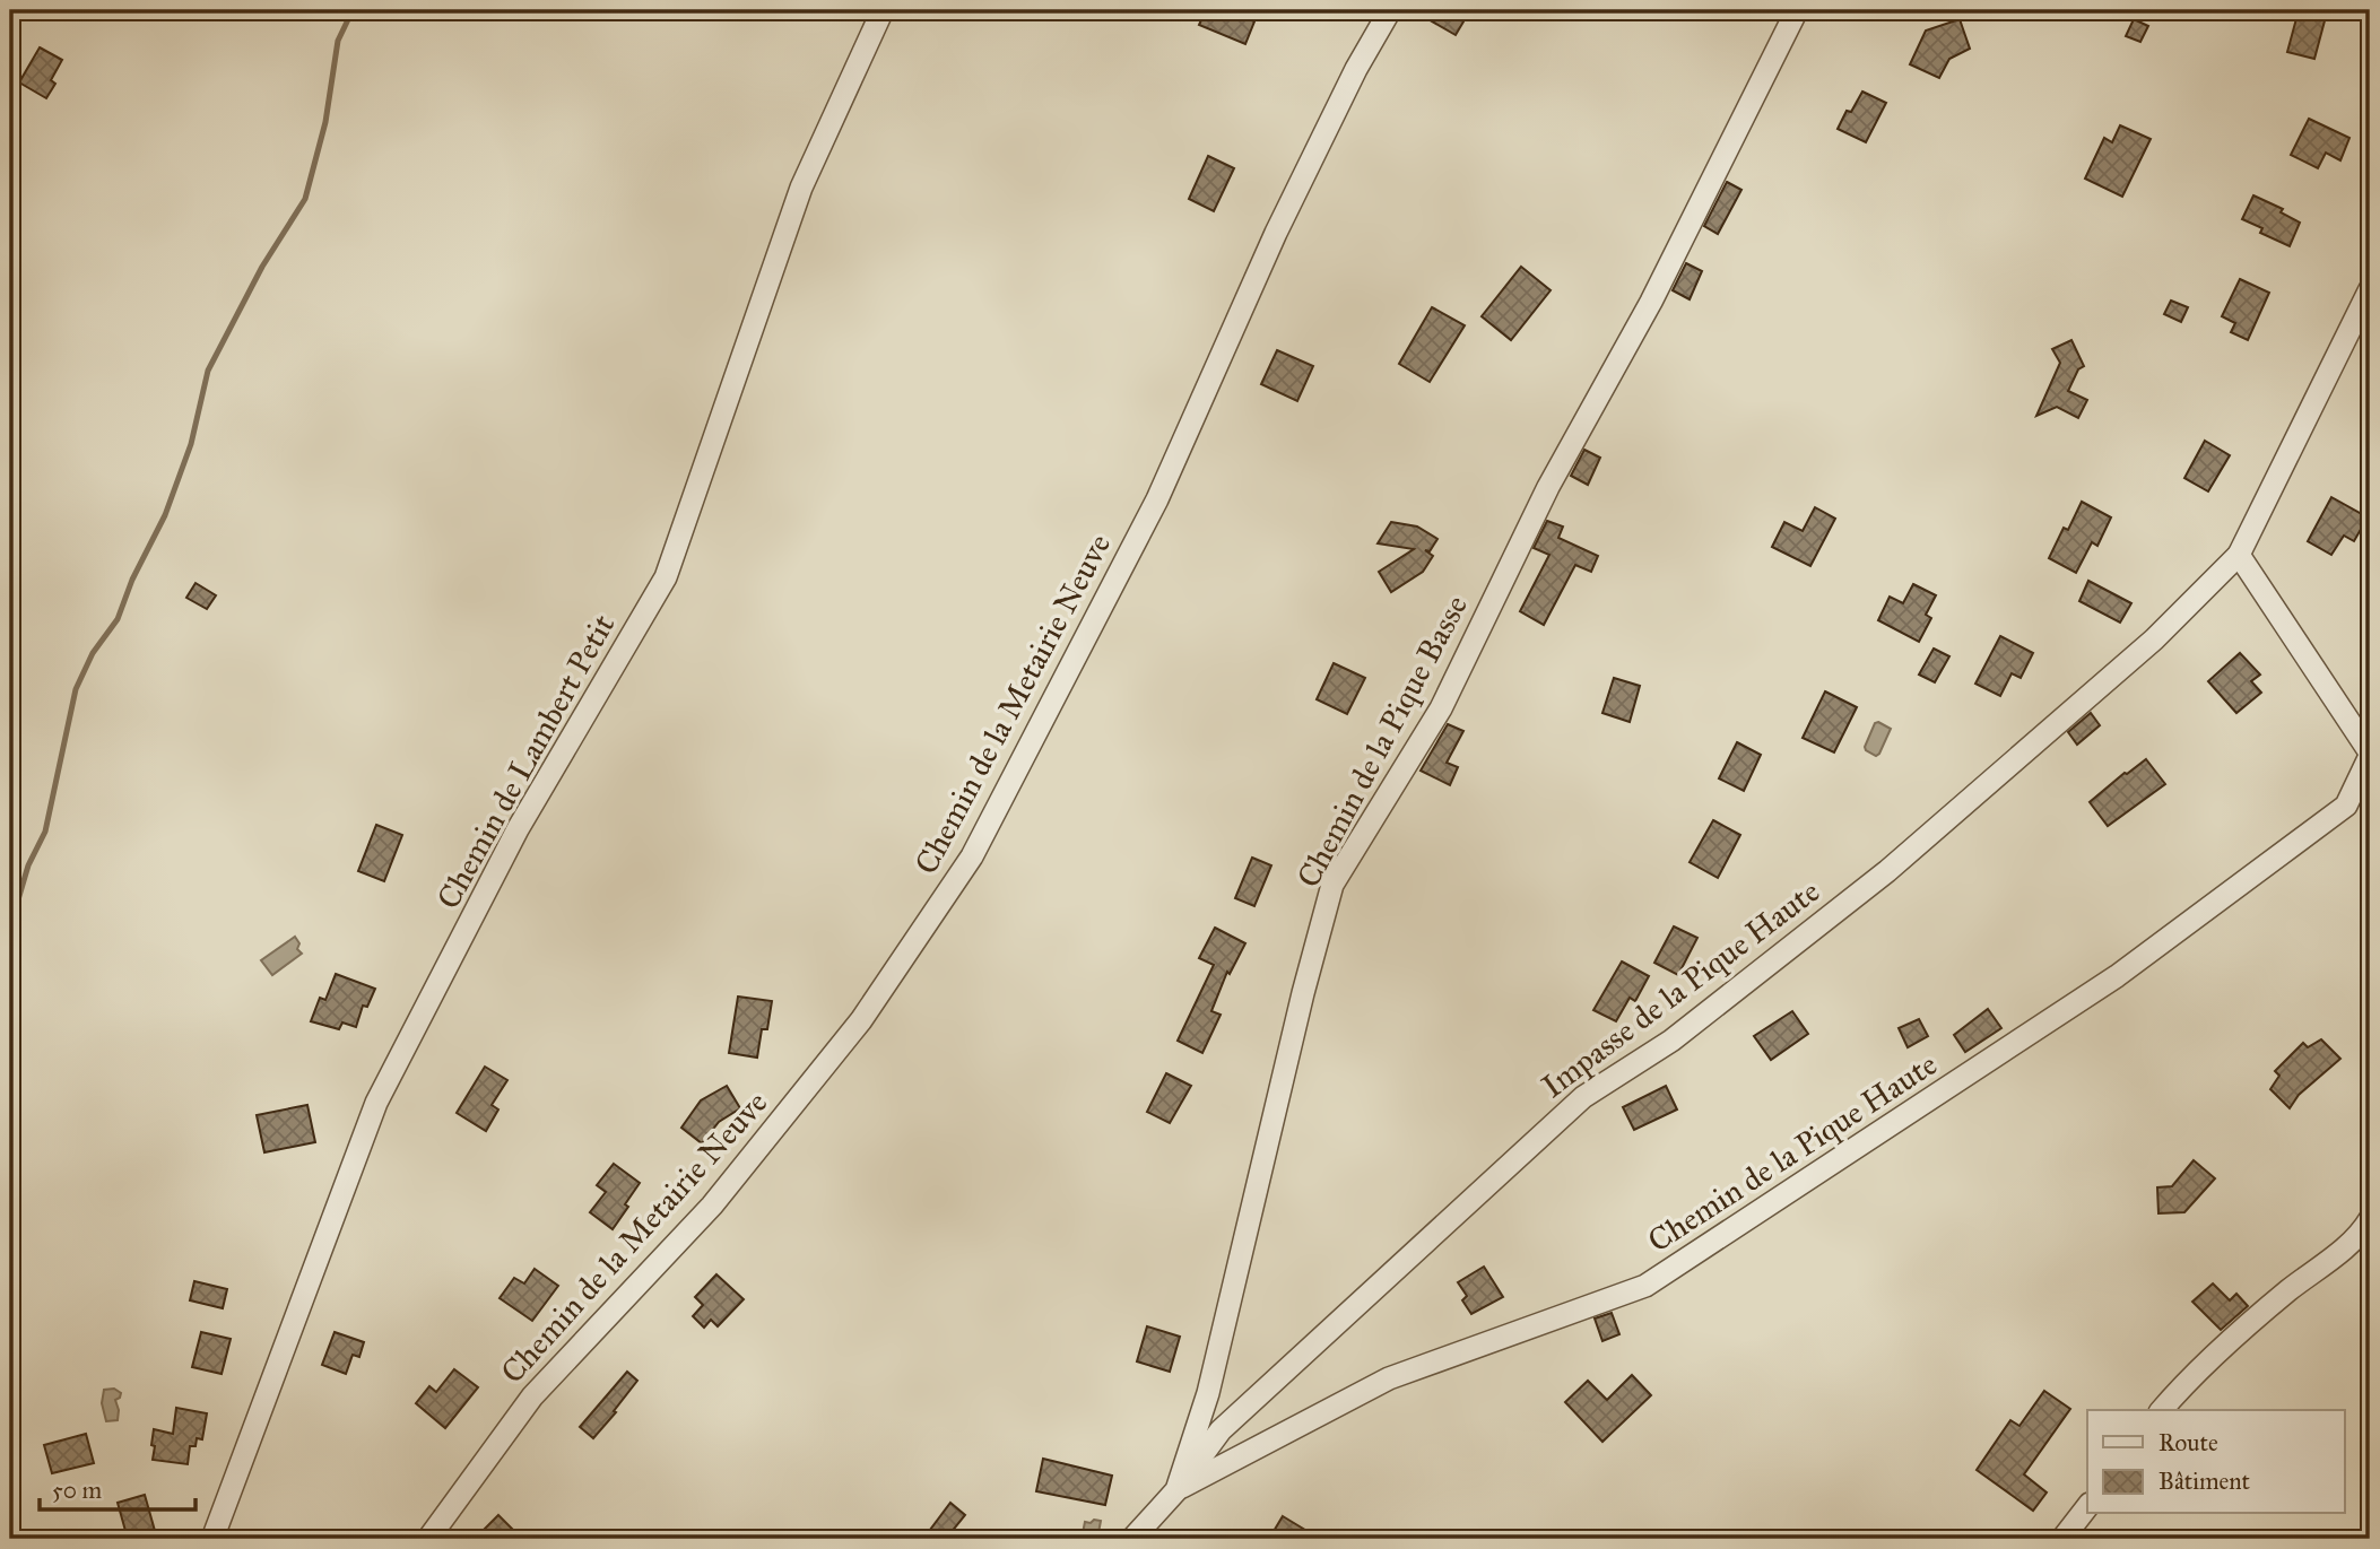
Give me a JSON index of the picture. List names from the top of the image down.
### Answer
{
  "streets": {
    "street": [
      "Chemin de la Metairie Neuve",
      "Chemin de la Pique Basse",
      "Chemin de Lambert Petit",
      "Impasse de la Pique Haute",
      "Chemin de la Pique Haute"
    ]
  },
  "crossings": [
    ["Chemin de la Pique Basse", "Impasse de la Pique Haute"],
    ["Chemin de la Pique Basse", "Chemin de la Pique Haute"],
    ["Impasse de la Pique Haute", "Chemin de la Pique Haute"]
  ],
  "legend": ["Route", "Bâtiment"],
  "scale_bar": "50 m"
}
